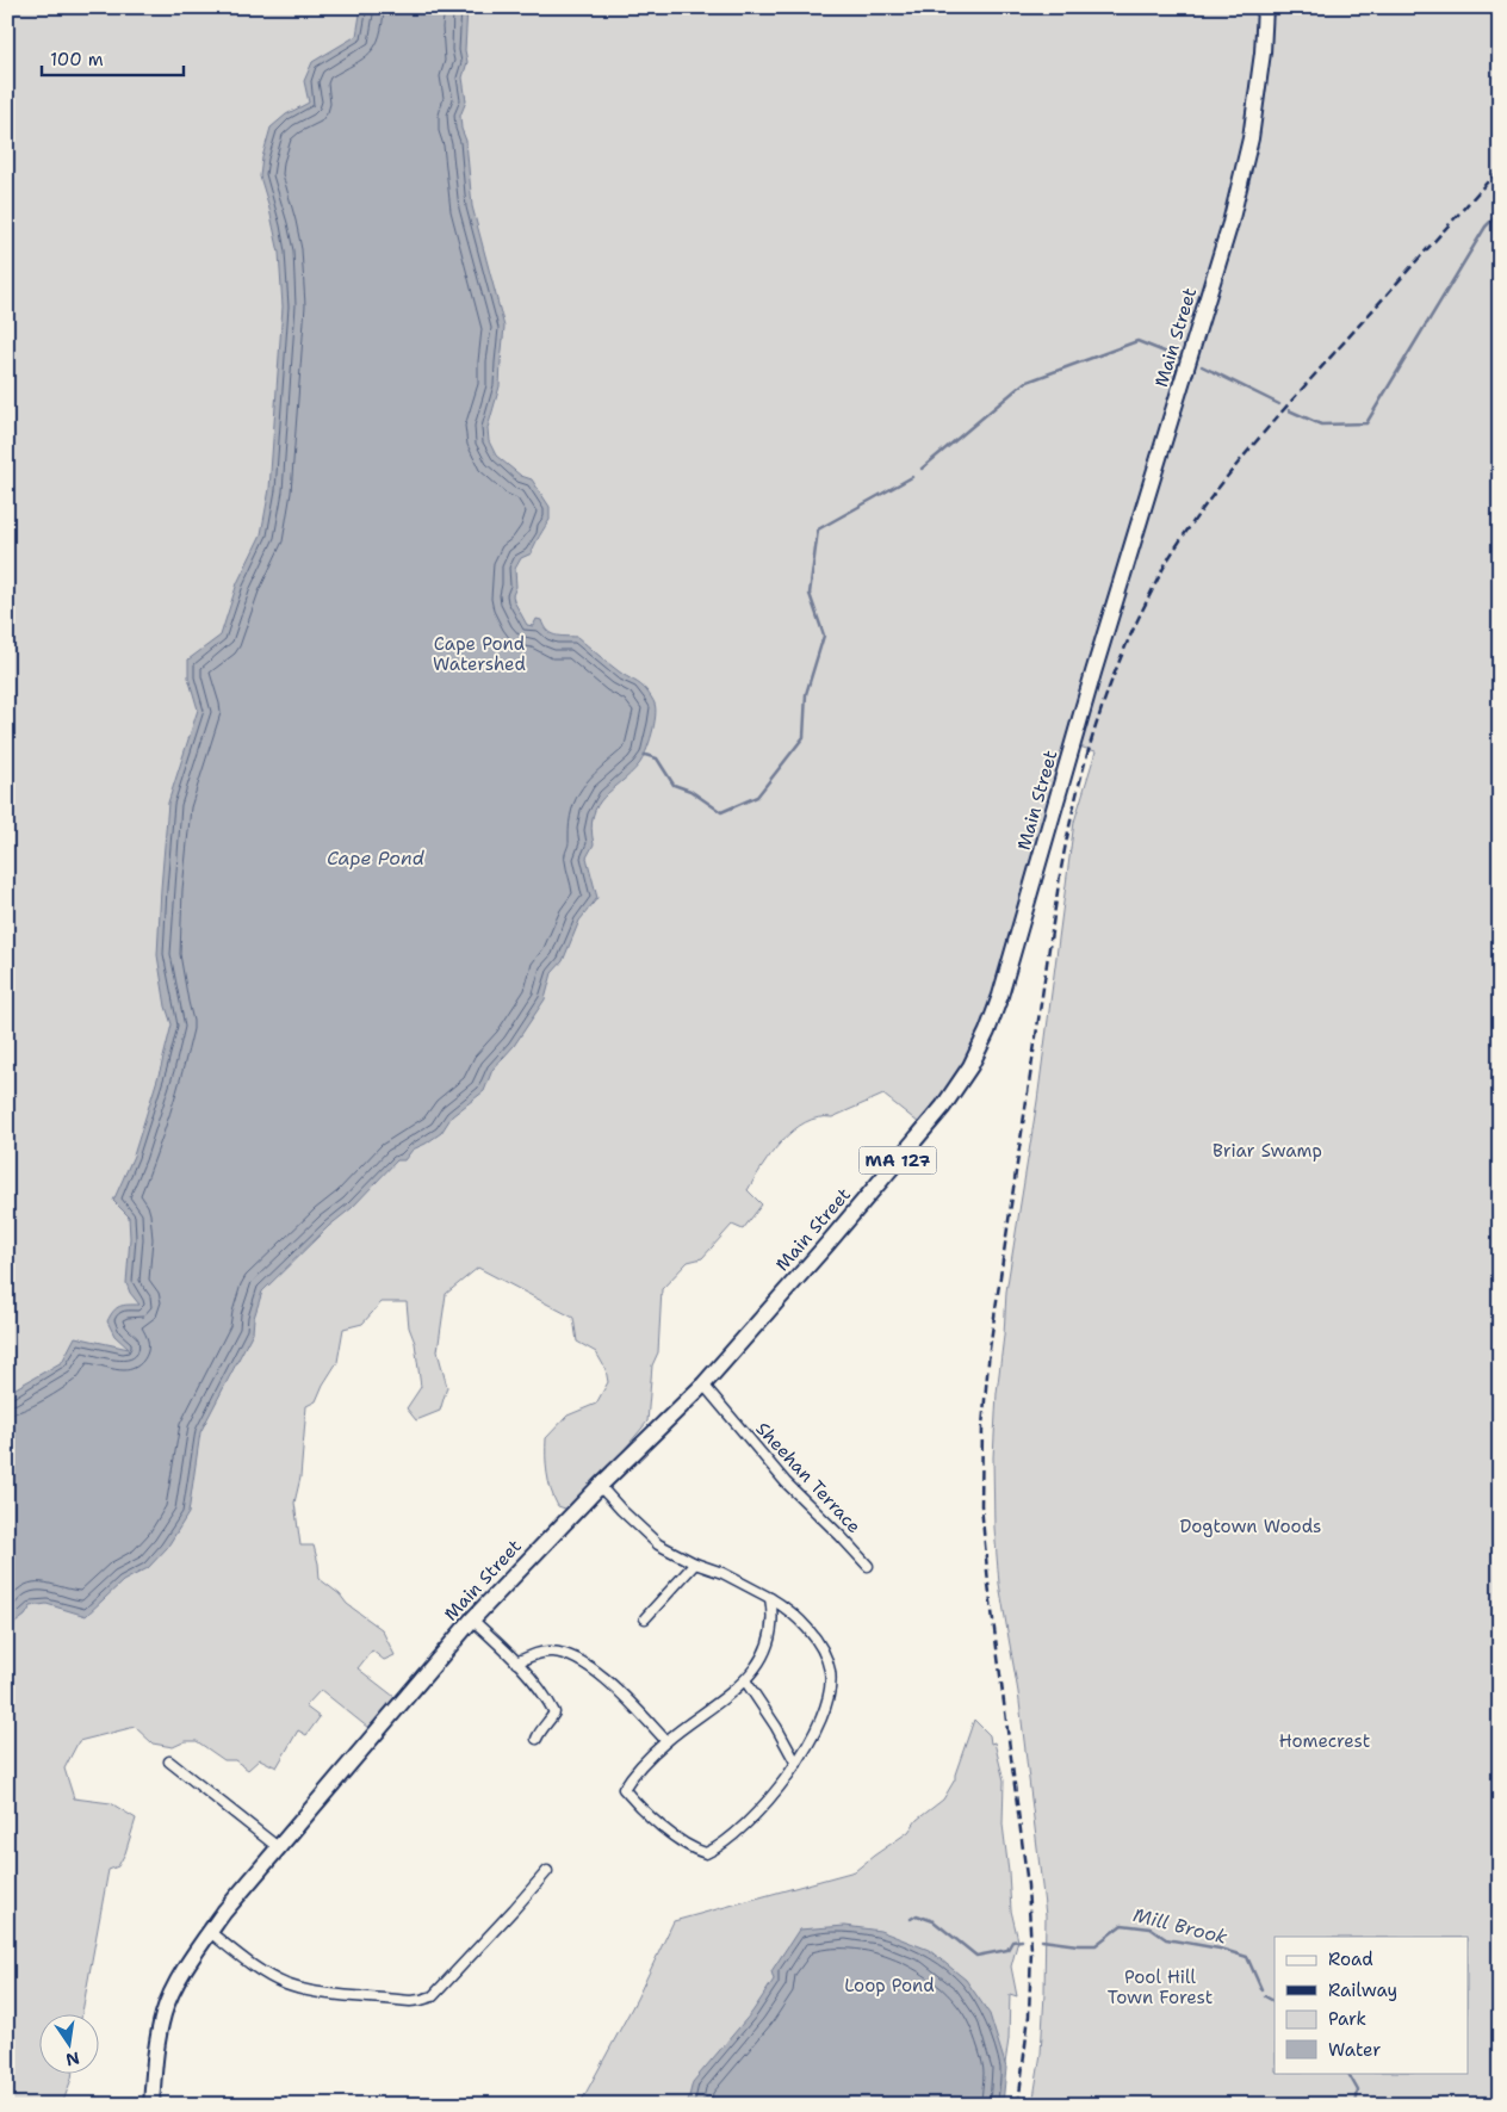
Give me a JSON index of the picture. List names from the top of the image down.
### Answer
{
  "streets": {
    "main road": ["Main Street", "MA 127"],
    "street": ["Sheehan Terrace"]
  },
  "crossings": [
    ["Main Street", "Sheehan Terrace"]
  ],
  "water": ["Cape Pond", "Mill Brook"],
  "parks": [
    "Cape Pond Watershed",
    "Briar Swamp",
    "Dogtown Woods",
    "Homecrest",
    "Pool Hill Town Forest",
    "Loop Pond"
  ],
  "legend": [
    "Road",
    "Railway",
    "Park",
    "Water"
  ],
  "scale_bar": "100 m",
  "north": "bottom"
}
